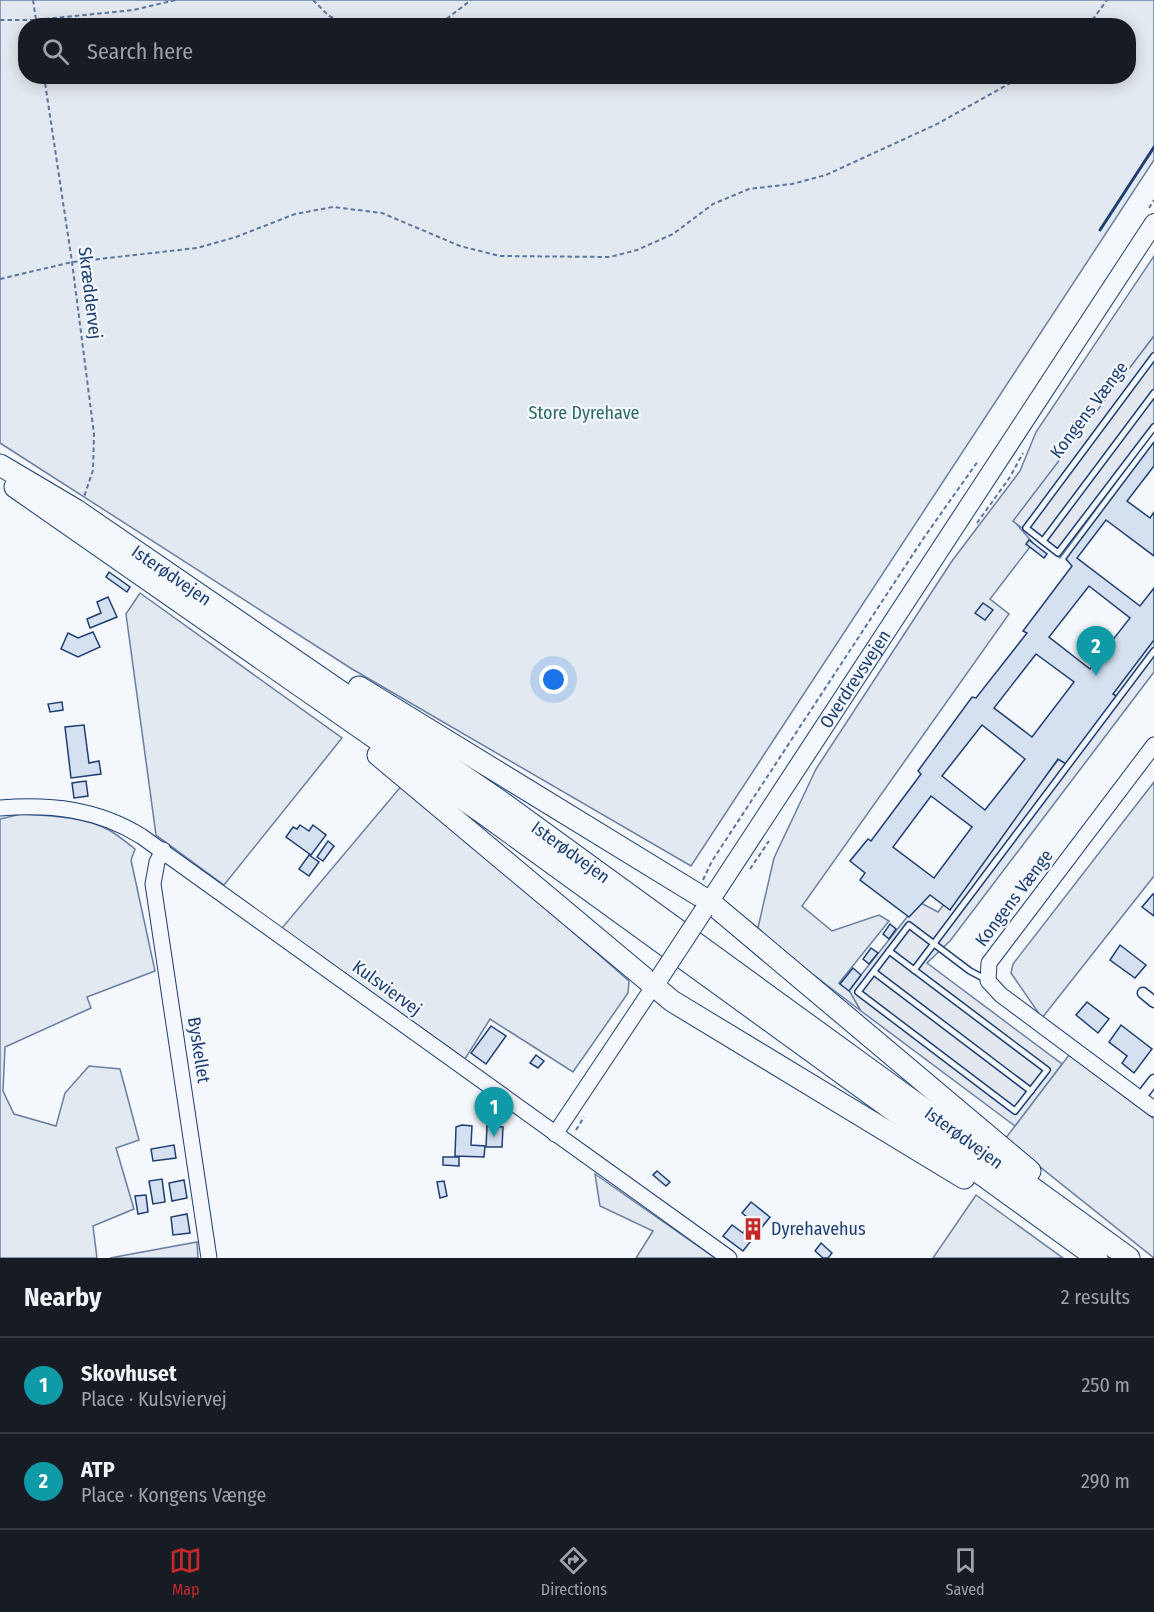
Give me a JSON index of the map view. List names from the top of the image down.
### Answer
{
  "streets": {
    "highway": ["Isterødvejen"],
    "main road": ["Overdrevsvejen"],
    "street": ["Kongens Vænge", "Kulsviervej", "Byskellet"],
    "path": ["Skræddervej"]
  },
  "crossings": [
    ["Skræddervej", "Isterødvejen"],
    ["Overdrevsvejen", "Kulsviervej"],
    ["Kulsviervej", "Byskellet"]
  ],
  "parks": ["Store Dyrehave"],
  "places": {
    "building": ["Dyrehavehus"]
  },
  "page": {
    "search": "Search here",
    "pins": ["2", "1"],
    "heading": ["Nearby", "2 results"],
    "list": [
      {
        "mark": "1",
        "name": "Skovhuset",
        "note": "Place · Kulsviervej",
        "value": "250 m"
      },
      {
        "mark": "2",
        "name": "ATP",
        "note": "Place · Kongens Vænge",
        "value": "290 m"
      }
    ],
    "nav": ["Map", "Directions", "Saved"]
  }
}
